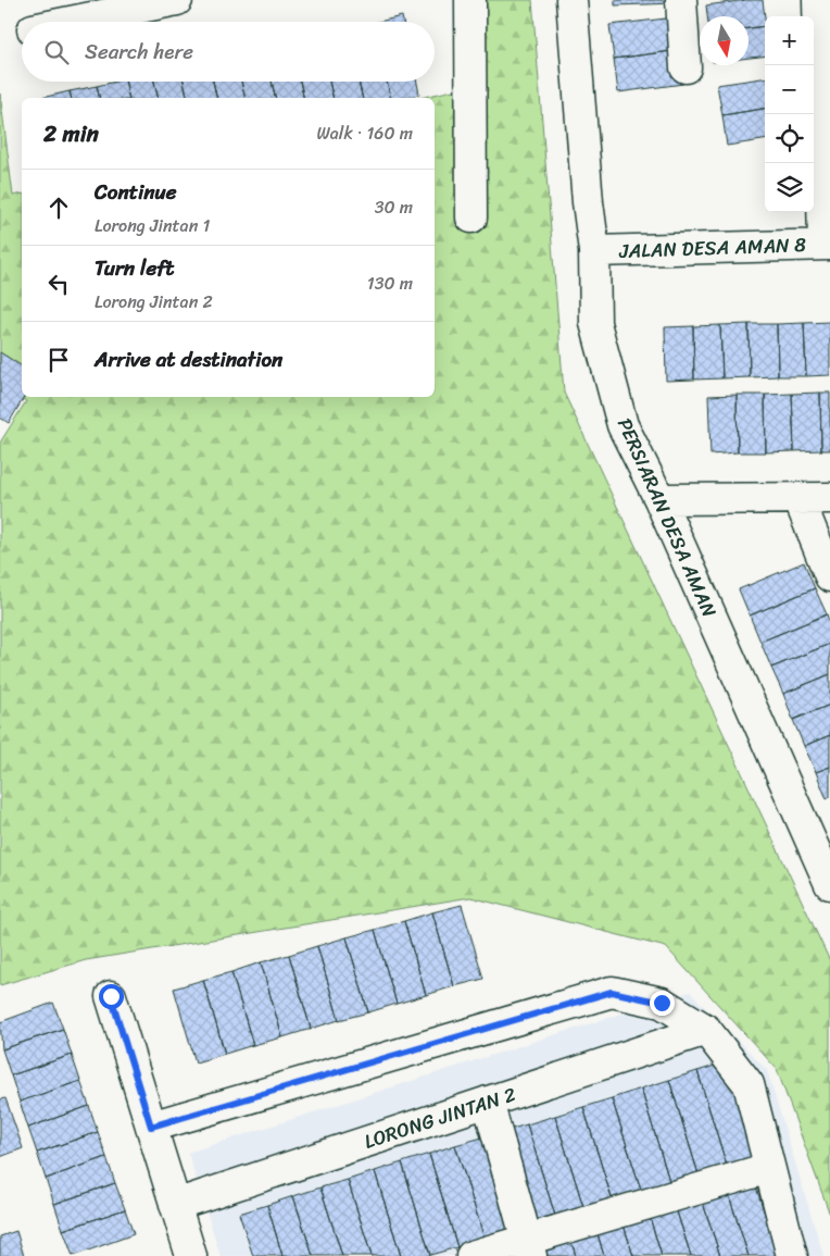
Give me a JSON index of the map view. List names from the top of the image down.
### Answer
{
  "streets": {
    "street": ["JALAN DESA AMAN 8", "PERSIARAN DESA AMAN", "LORONG JINTAN 2"]
  },
  "crossings": [
    ["JALAN DESA AMAN 8", "PERSIARAN DESA AMAN"]
  ],
  "north": "bottom",
  "page": {
    "map_buttons": ["+", "−"],
    "search": "Search here",
    "heading": ["2 min", "Walk · 160 m"],
    "list": [
      ["Continue", "Lorong Jintan 1", "30 m"],
      ["Turn left", "Lorong Jintan 2", "130 m"],
      "Arrive at destination"
    ]
  }
}
